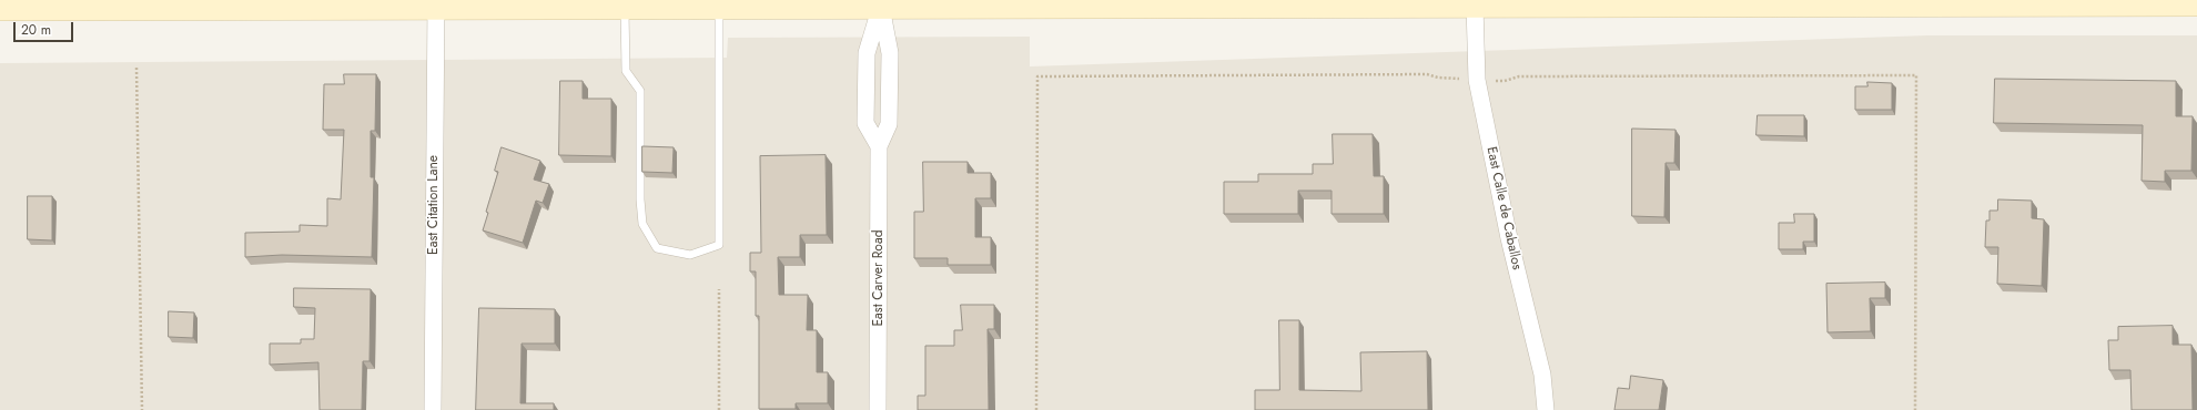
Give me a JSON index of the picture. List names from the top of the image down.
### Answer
{
  "streets": {
    "street": ["East Citation Lane", "East Calle de Caballos", "East Carver Road"]
  },
  "scale_bar": "20 m"
}
